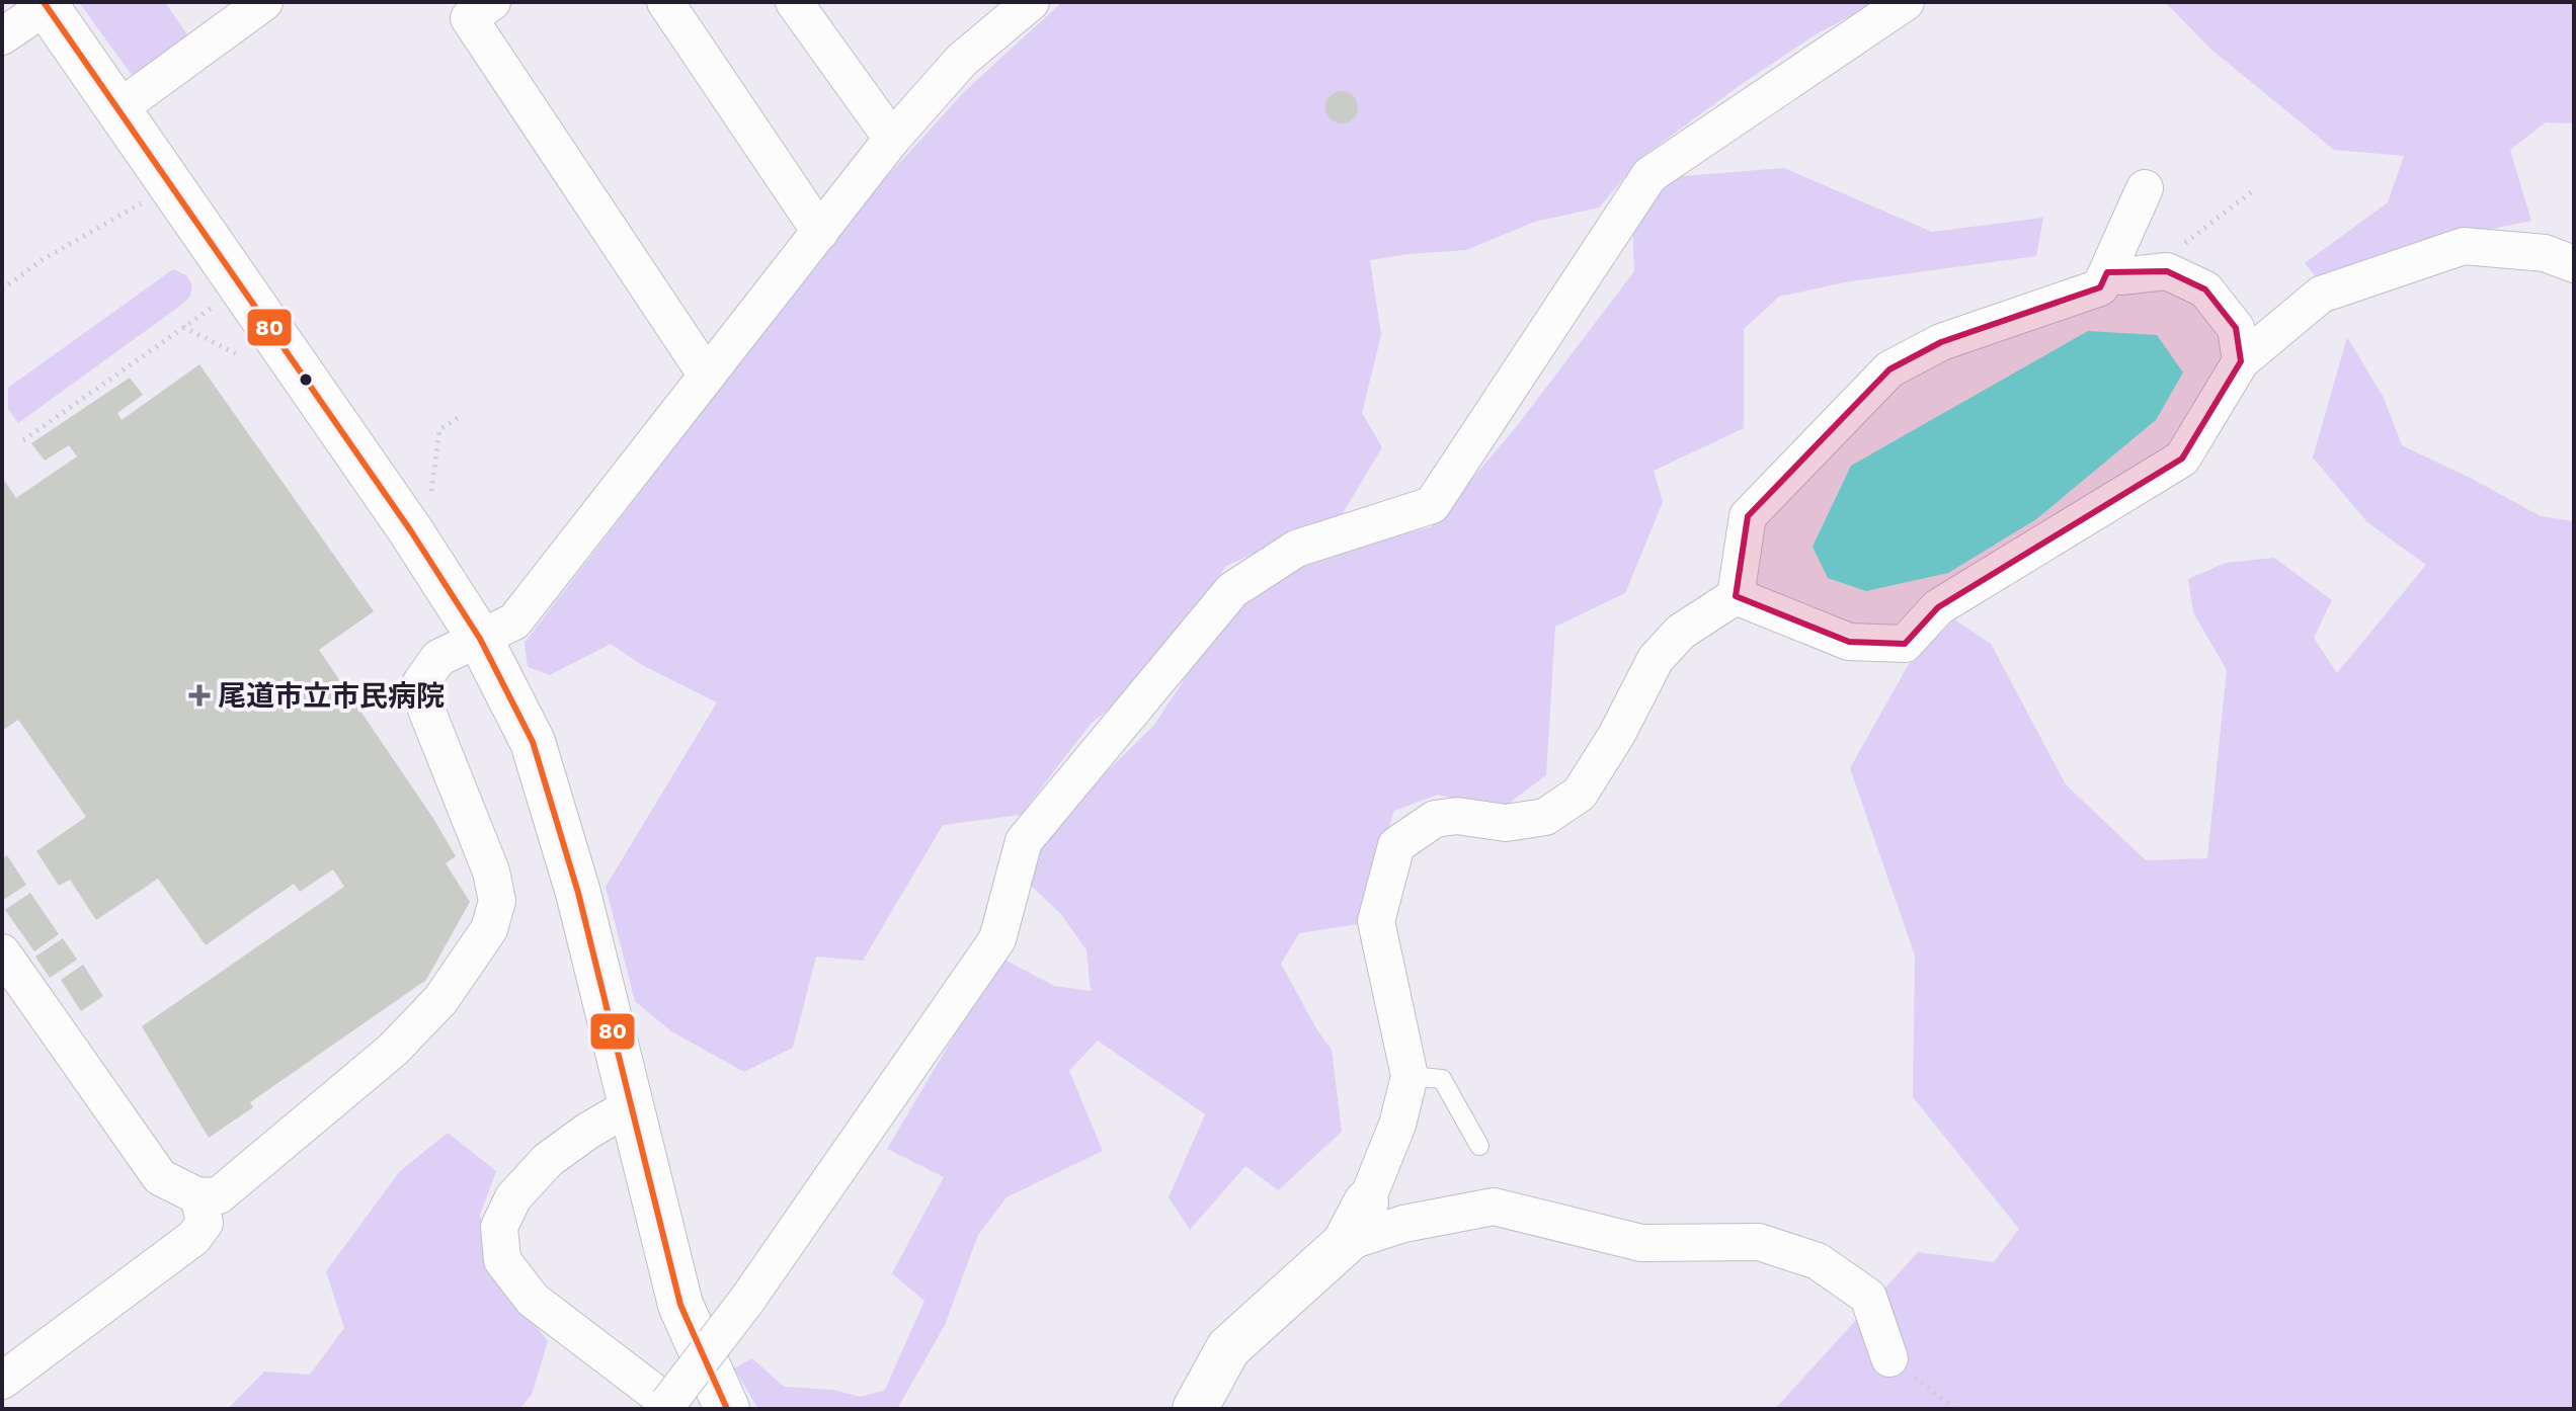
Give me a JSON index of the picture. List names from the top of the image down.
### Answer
{
  "places": {
    "health": ["尾道市立市民病院"]
  },
  "lines": ["transit line 80"]
}
